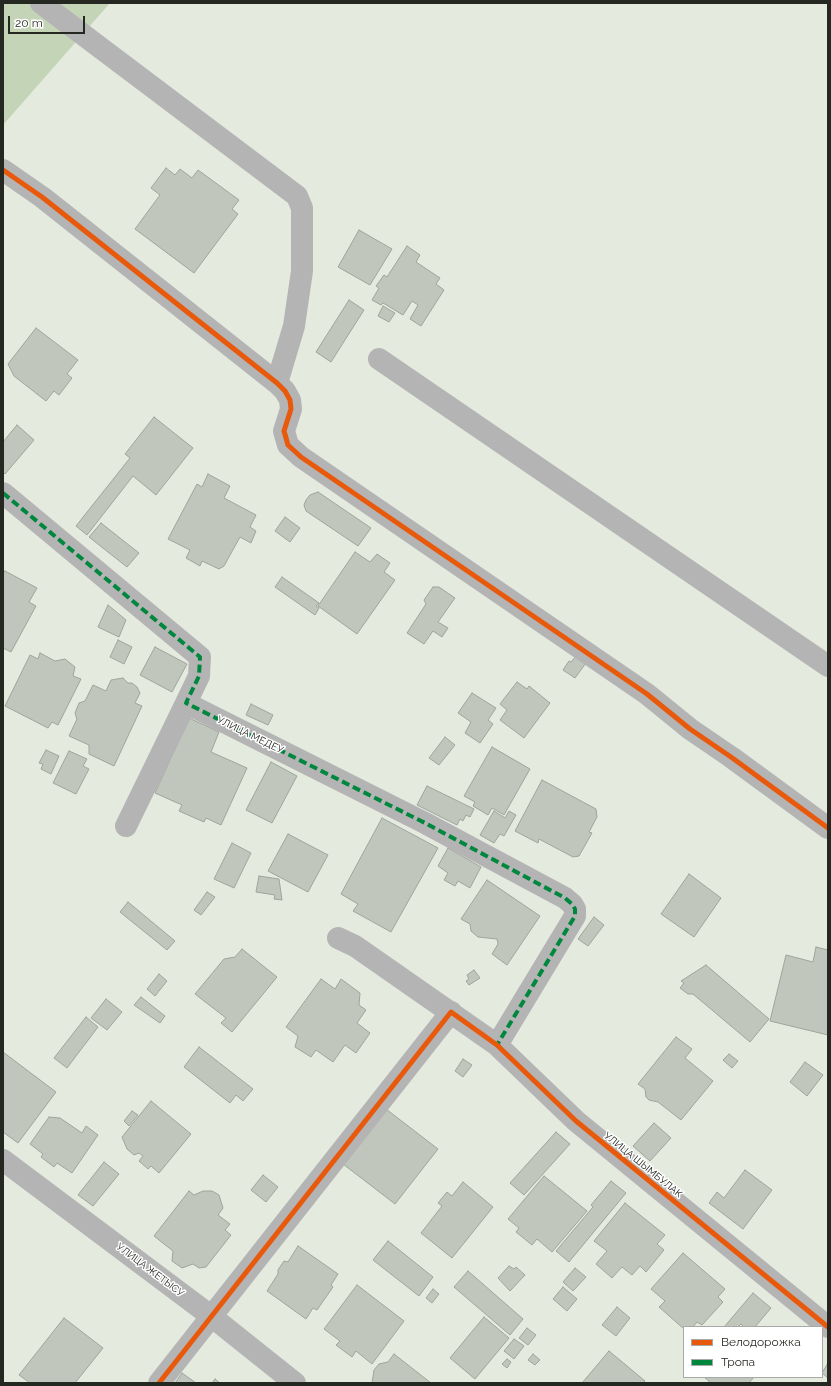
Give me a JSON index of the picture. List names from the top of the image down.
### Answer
{
  "streets": {
    "street": ["УЛИЦА МЕДЕУ", "УЛИЦА ШЫМБУЛАК", "УЛИЦА ЖЕТЫСУ"]
  },
  "crossings": [
    ["УЛИЦА МЕДЕУ", "УЛИЦА ШЫМБУЛАК"]
  ],
  "legend": ["Велодорожка", "Тропа"],
  "scale_bar": "20 m"
}
